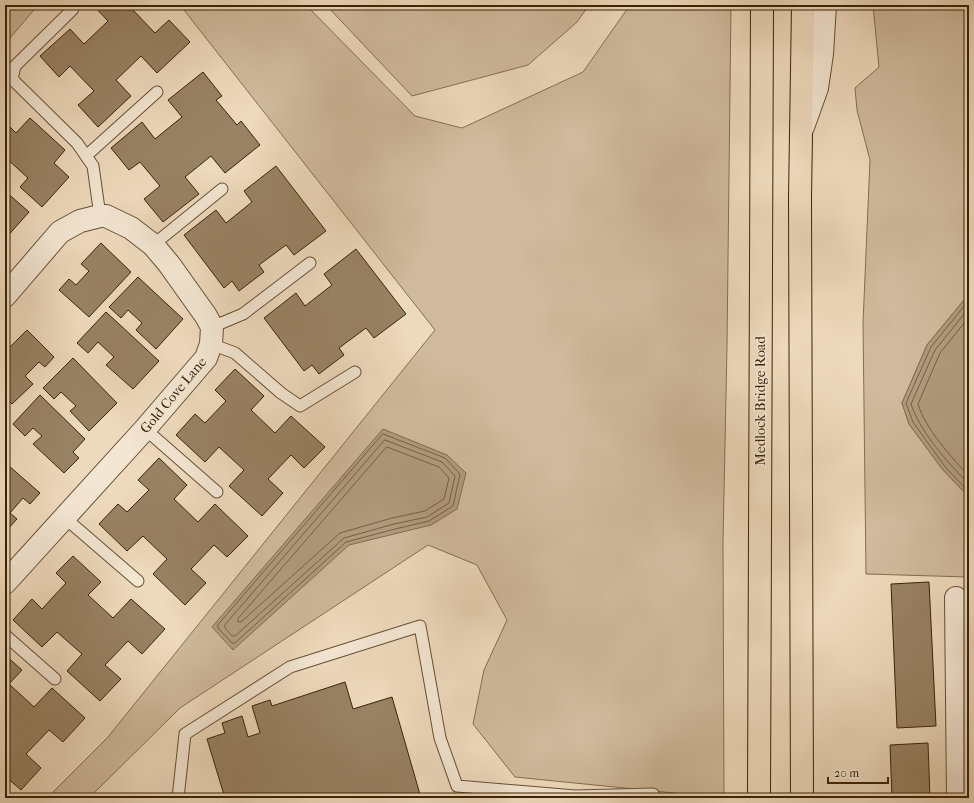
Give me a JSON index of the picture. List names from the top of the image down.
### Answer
{
  "streets": {
    "highway": ["Medlock Bridge Road"],
    "street": ["Gold Cove Lane"]
  },
  "scale_bar": "20 m"
}
